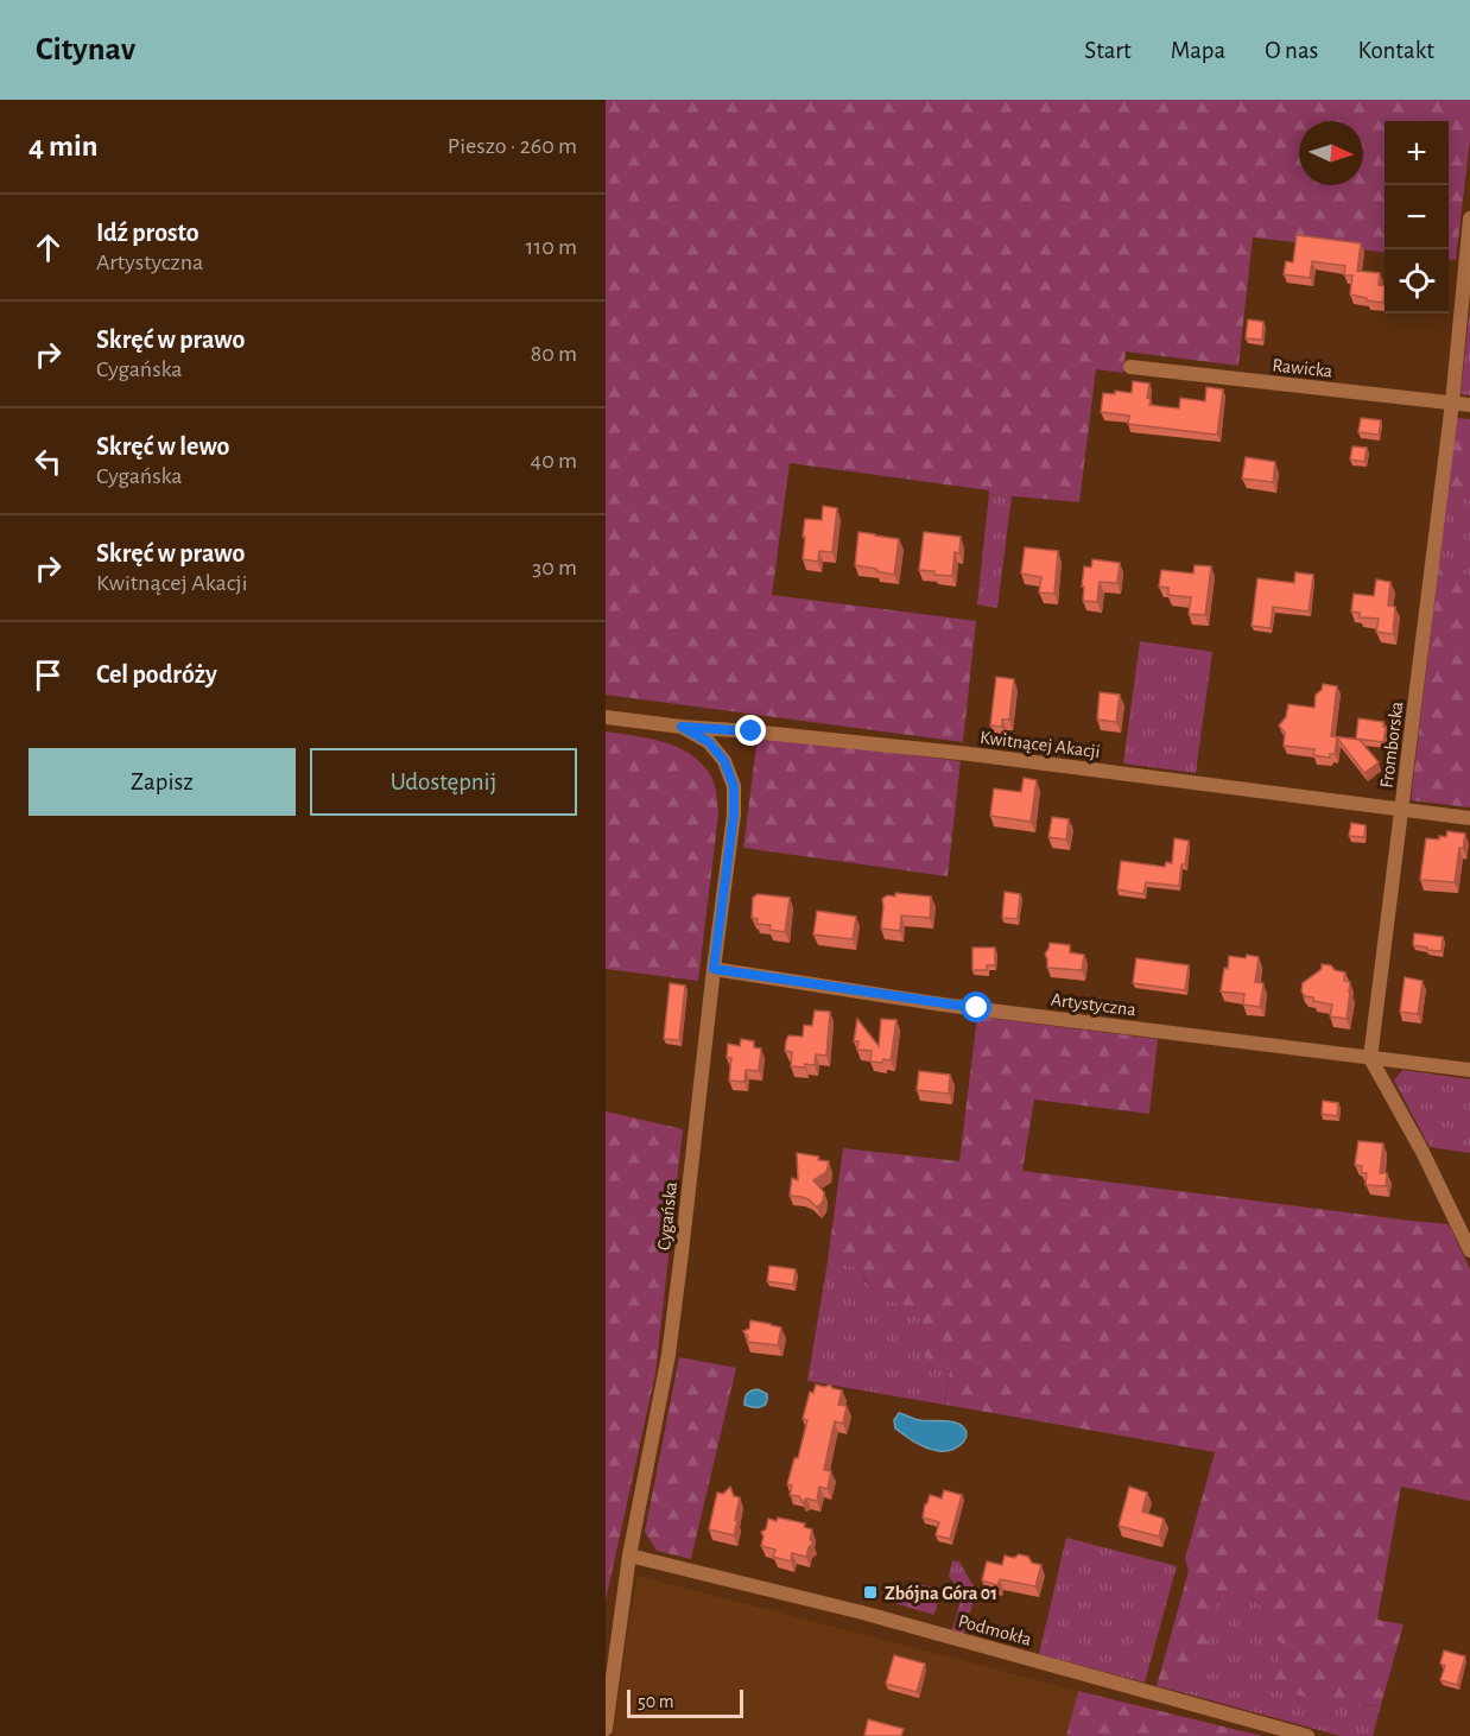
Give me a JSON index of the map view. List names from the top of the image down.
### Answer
{
  "streets": {
    "street": [
      "Rawicka",
      "Kwitnącej Akacji",
      "Fromborska",
      "Artystyczna",
      "Cygańska",
      "Podmokła"
    ]
  },
  "crossings": [
    ["Rawicka", "Fromborska"],
    ["Kwitnącej Akacji", "Fromborska"],
    ["Kwitnącej Akacji", "Cygańska"],
    ["Fromborska", "Artystyczna"],
    ["Artystyczna", "Cygańska"],
    ["Cygańska", "Podmokła"]
  ],
  "places": {
    "transit": ["Zbójna Góra 01"]
  },
  "scale_bar": "50 m",
  "north": "right",
  "page": {
    "header": "Citynav",
    "nav": [
      "Start",
      "Mapa",
      "O nas",
      "Kontakt"
    ],
    "heading": ["4 min", "Pieszo · 260 m"],
    "map_buttons": ["+", "−"],
    "list": [
      ["Idź prosto", "Artystyczna", "110 m"],
      ["Skręć w prawo", "Cygańska", "80 m"],
      ["Skręć w lewo", "Cygańska", "40 m"],
      ["Skręć w prawo", "Kwitnącej Akacji", "30 m"],
      "Cel podróży"
    ],
    "buttons": ["Zapisz", "Udostępnij"],
    "scale": "50 m"
  }
}
